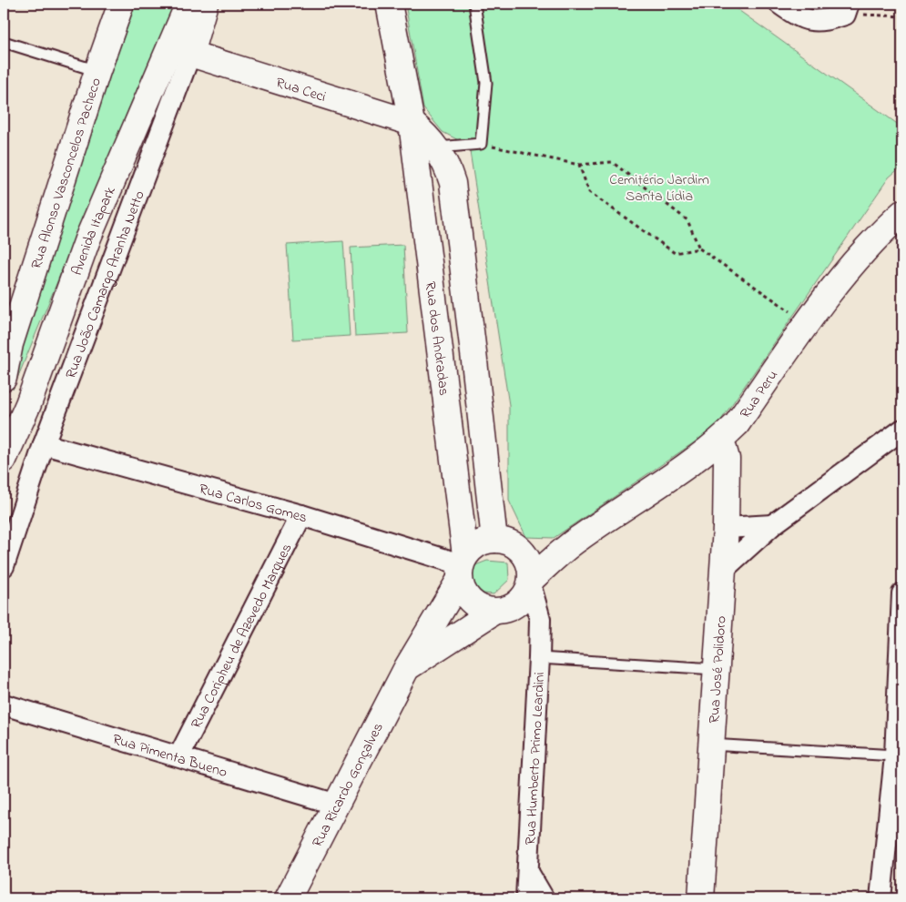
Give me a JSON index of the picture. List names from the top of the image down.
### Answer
{
  "streets": {
    "street": [
      "Rua Ceci",
      "Rua Alonso Vasconcelos Pacheco",
      "Avenida Itapark",
      "Rua João Camargo Aranha Netto",
      "Rua dos Andradas",
      "Rua Peru",
      "Rua Carlos Gomes",
      "Rua Coripheu de Azevedo Marques",
      "Rua José Polidoro",
      "Rua Pimenta Bueno",
      "Rua Humberto Primo Leardini",
      "Rua Ricardo Gonçalves"
    ]
  },
  "crossings": [
    ["Rua Ceci", "Rua João Camargo Aranha Netto"],
    ["Rua Ceci", "Rua dos Andradas"],
    ["Rua João Camargo Aranha Netto", "Rua Carlos Gomes"],
    ["Rua dos Andradas", "Rua Peru"],
    ["Rua dos Andradas", "Rua Carlos Gomes"],
    ["Rua dos Andradas", "Rua Humberto Primo Leardini"],
    ["Rua dos Andradas", "Rua Ricardo Gonçalves"],
    ["Rua Peru", "Rua Carlos Gomes"],
    ["Rua Peru", "Rua José Polidoro"],
    ["Rua Peru", "Rua Humberto Primo Leardini"],
    ["Rua Peru", "Rua Ricardo Gonçalves"],
    ["Rua Carlos Gomes", "Rua Coripheu de Azevedo Marques"],
    ["Rua Carlos Gomes", "Rua Humberto Primo Leardini"],
    ["Rua Carlos Gomes", "Rua Ricardo Gonçalves"],
    ["Rua Coripheu de Azevedo Marques", "Rua Pimenta Bueno"],
    ["Rua Pimenta Bueno", "Rua Ricardo Gonçalves"],
    ["Rua Humberto Primo Leardini", "Rua Ricardo Gonçalves"]
  ],
  "parks": ["Cemitério Jardim Santa Lídia"]
}
